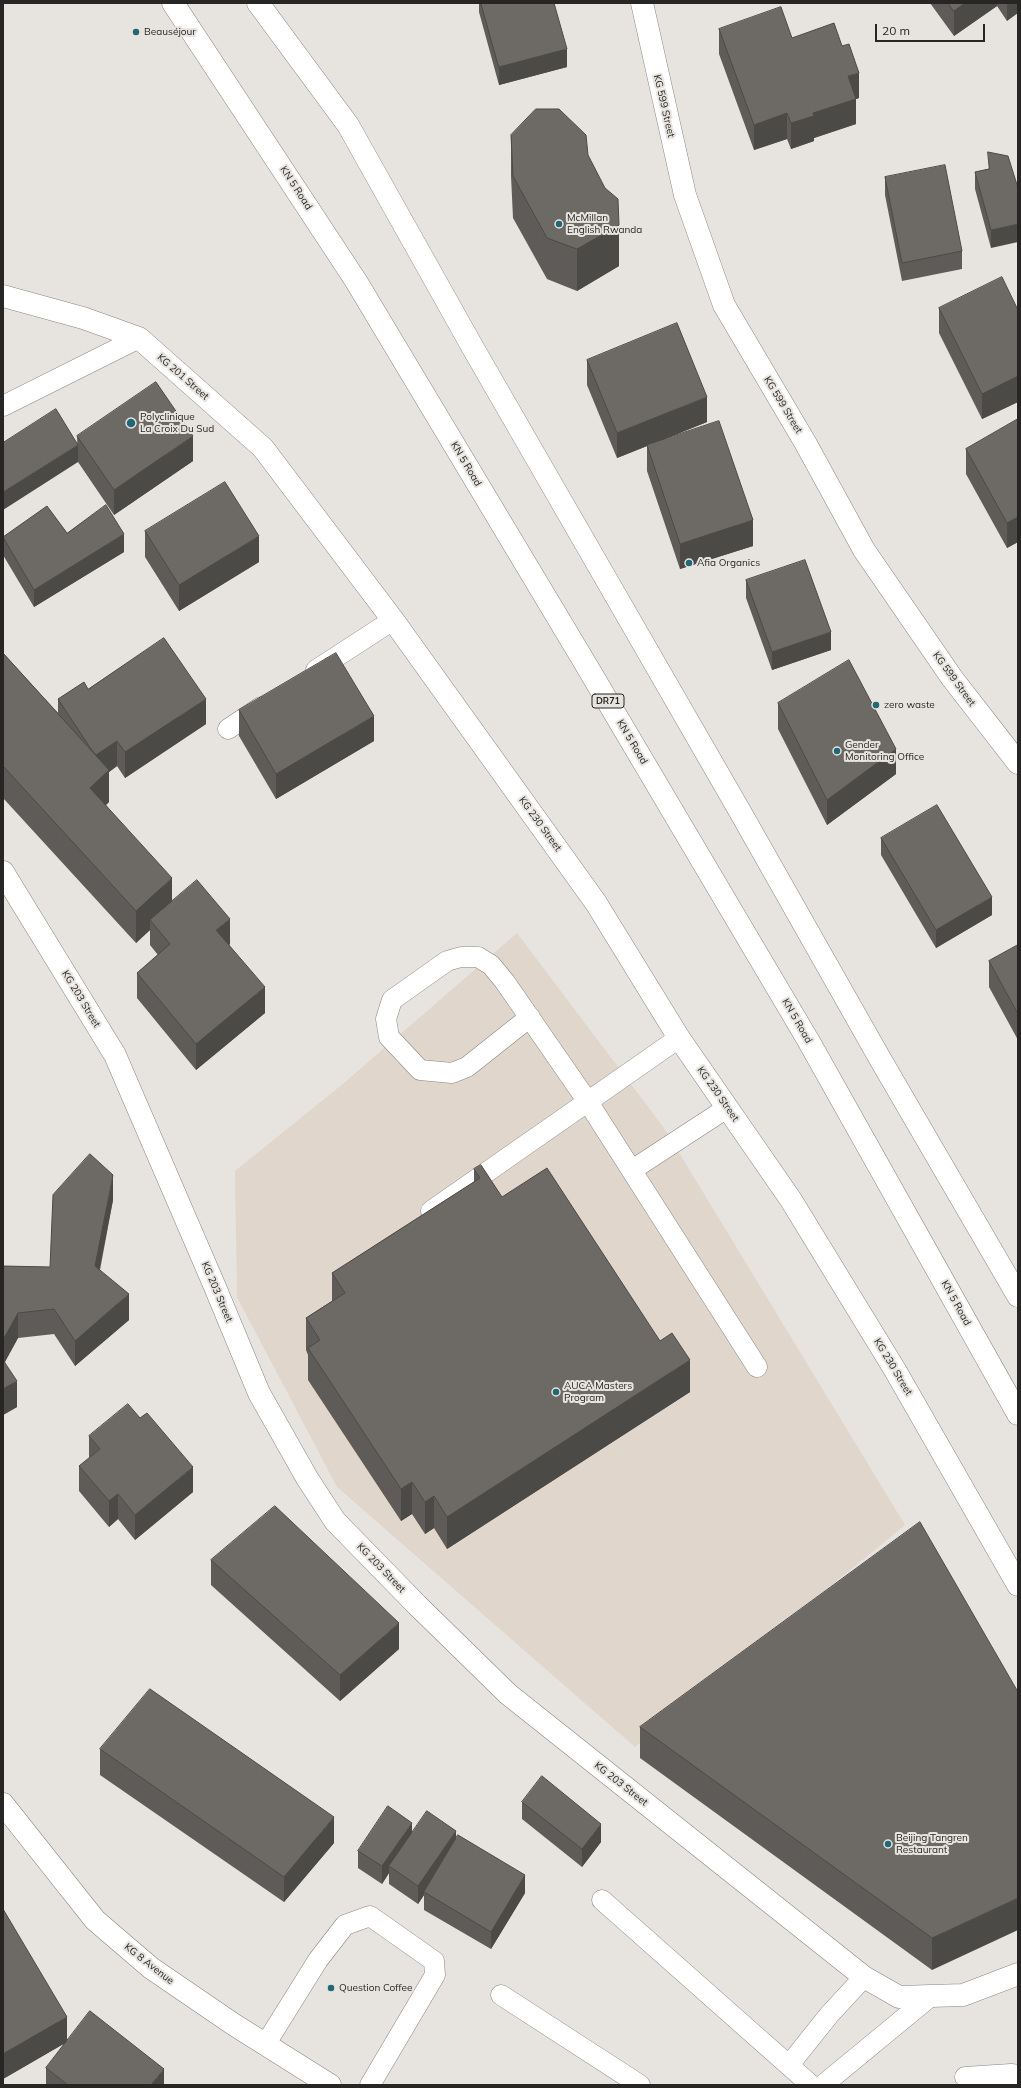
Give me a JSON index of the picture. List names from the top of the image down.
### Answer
{
  "streets": {
    "street": [
      "KG 599 Street",
      "KN 5 Road",
      "KG 201 Street",
      "DR71",
      "KG 230 Street",
      "KG 203 Street",
      "KG 8 Avenue"
    ]
  },
  "crossings": [
    ["KG 201 Street", "KG 230 Street"]
  ],
  "places": [
    "Beauséjour",
    "McMillan English Rwanda",
    "Polyclinique La Croix Du Sud",
    "Afia Organics",
    "zero waste",
    "Gender Monitoring Office",
    "AUCA Masters Program",
    "Beijing Tangren Restaurant",
    "Question Coffee"
  ],
  "scale_bar": "20 m"
}
